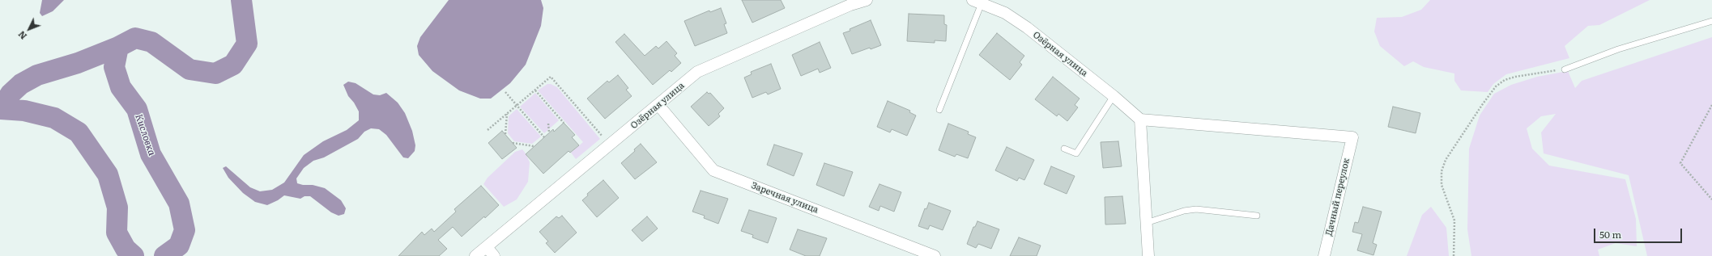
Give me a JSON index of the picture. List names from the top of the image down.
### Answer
{
  "streets": {
    "street": ["Озёрная улица", "Дачный переулок", "Заречная улица"]
  },
  "crossings": [
    ["Озёрная улица", "Дачный переулок"],
    ["Озёрная улица", "Заречная улица"]
  ],
  "water": ["Кисловка"],
  "scale_bar": "50 m",
  "north": "bottom left"
}
